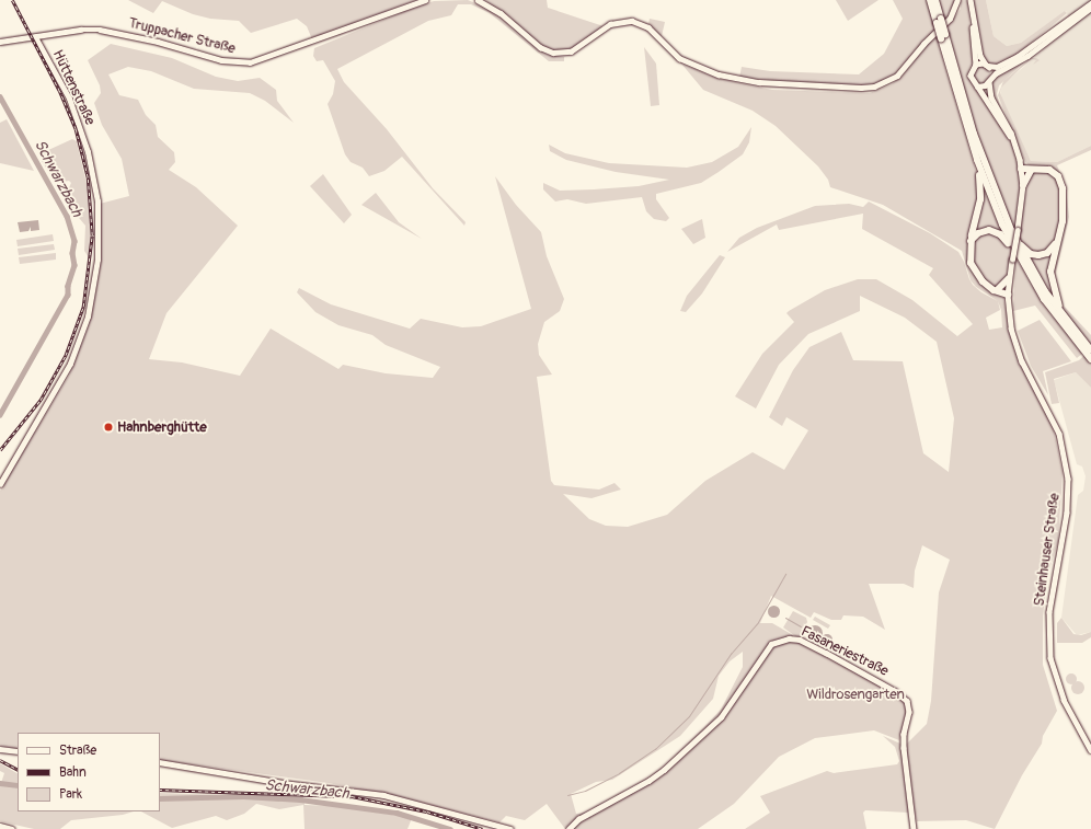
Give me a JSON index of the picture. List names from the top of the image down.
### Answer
{
  "streets": {
    "street": [
      "Truppacher Straße",
      "Hüttenstraße",
      "Steinhauser Straße",
      "Fasaneriestraße"
    ]
  },
  "crossings": [
    ["Truppacher Straße", "Hüttenstraße"]
  ],
  "water": ["Schwarzbach"],
  "parks": ["Wildrosengarten"],
  "places": ["Hahnberghütte"],
  "legend": ["Straße", "Bahn", "Park"]
}
